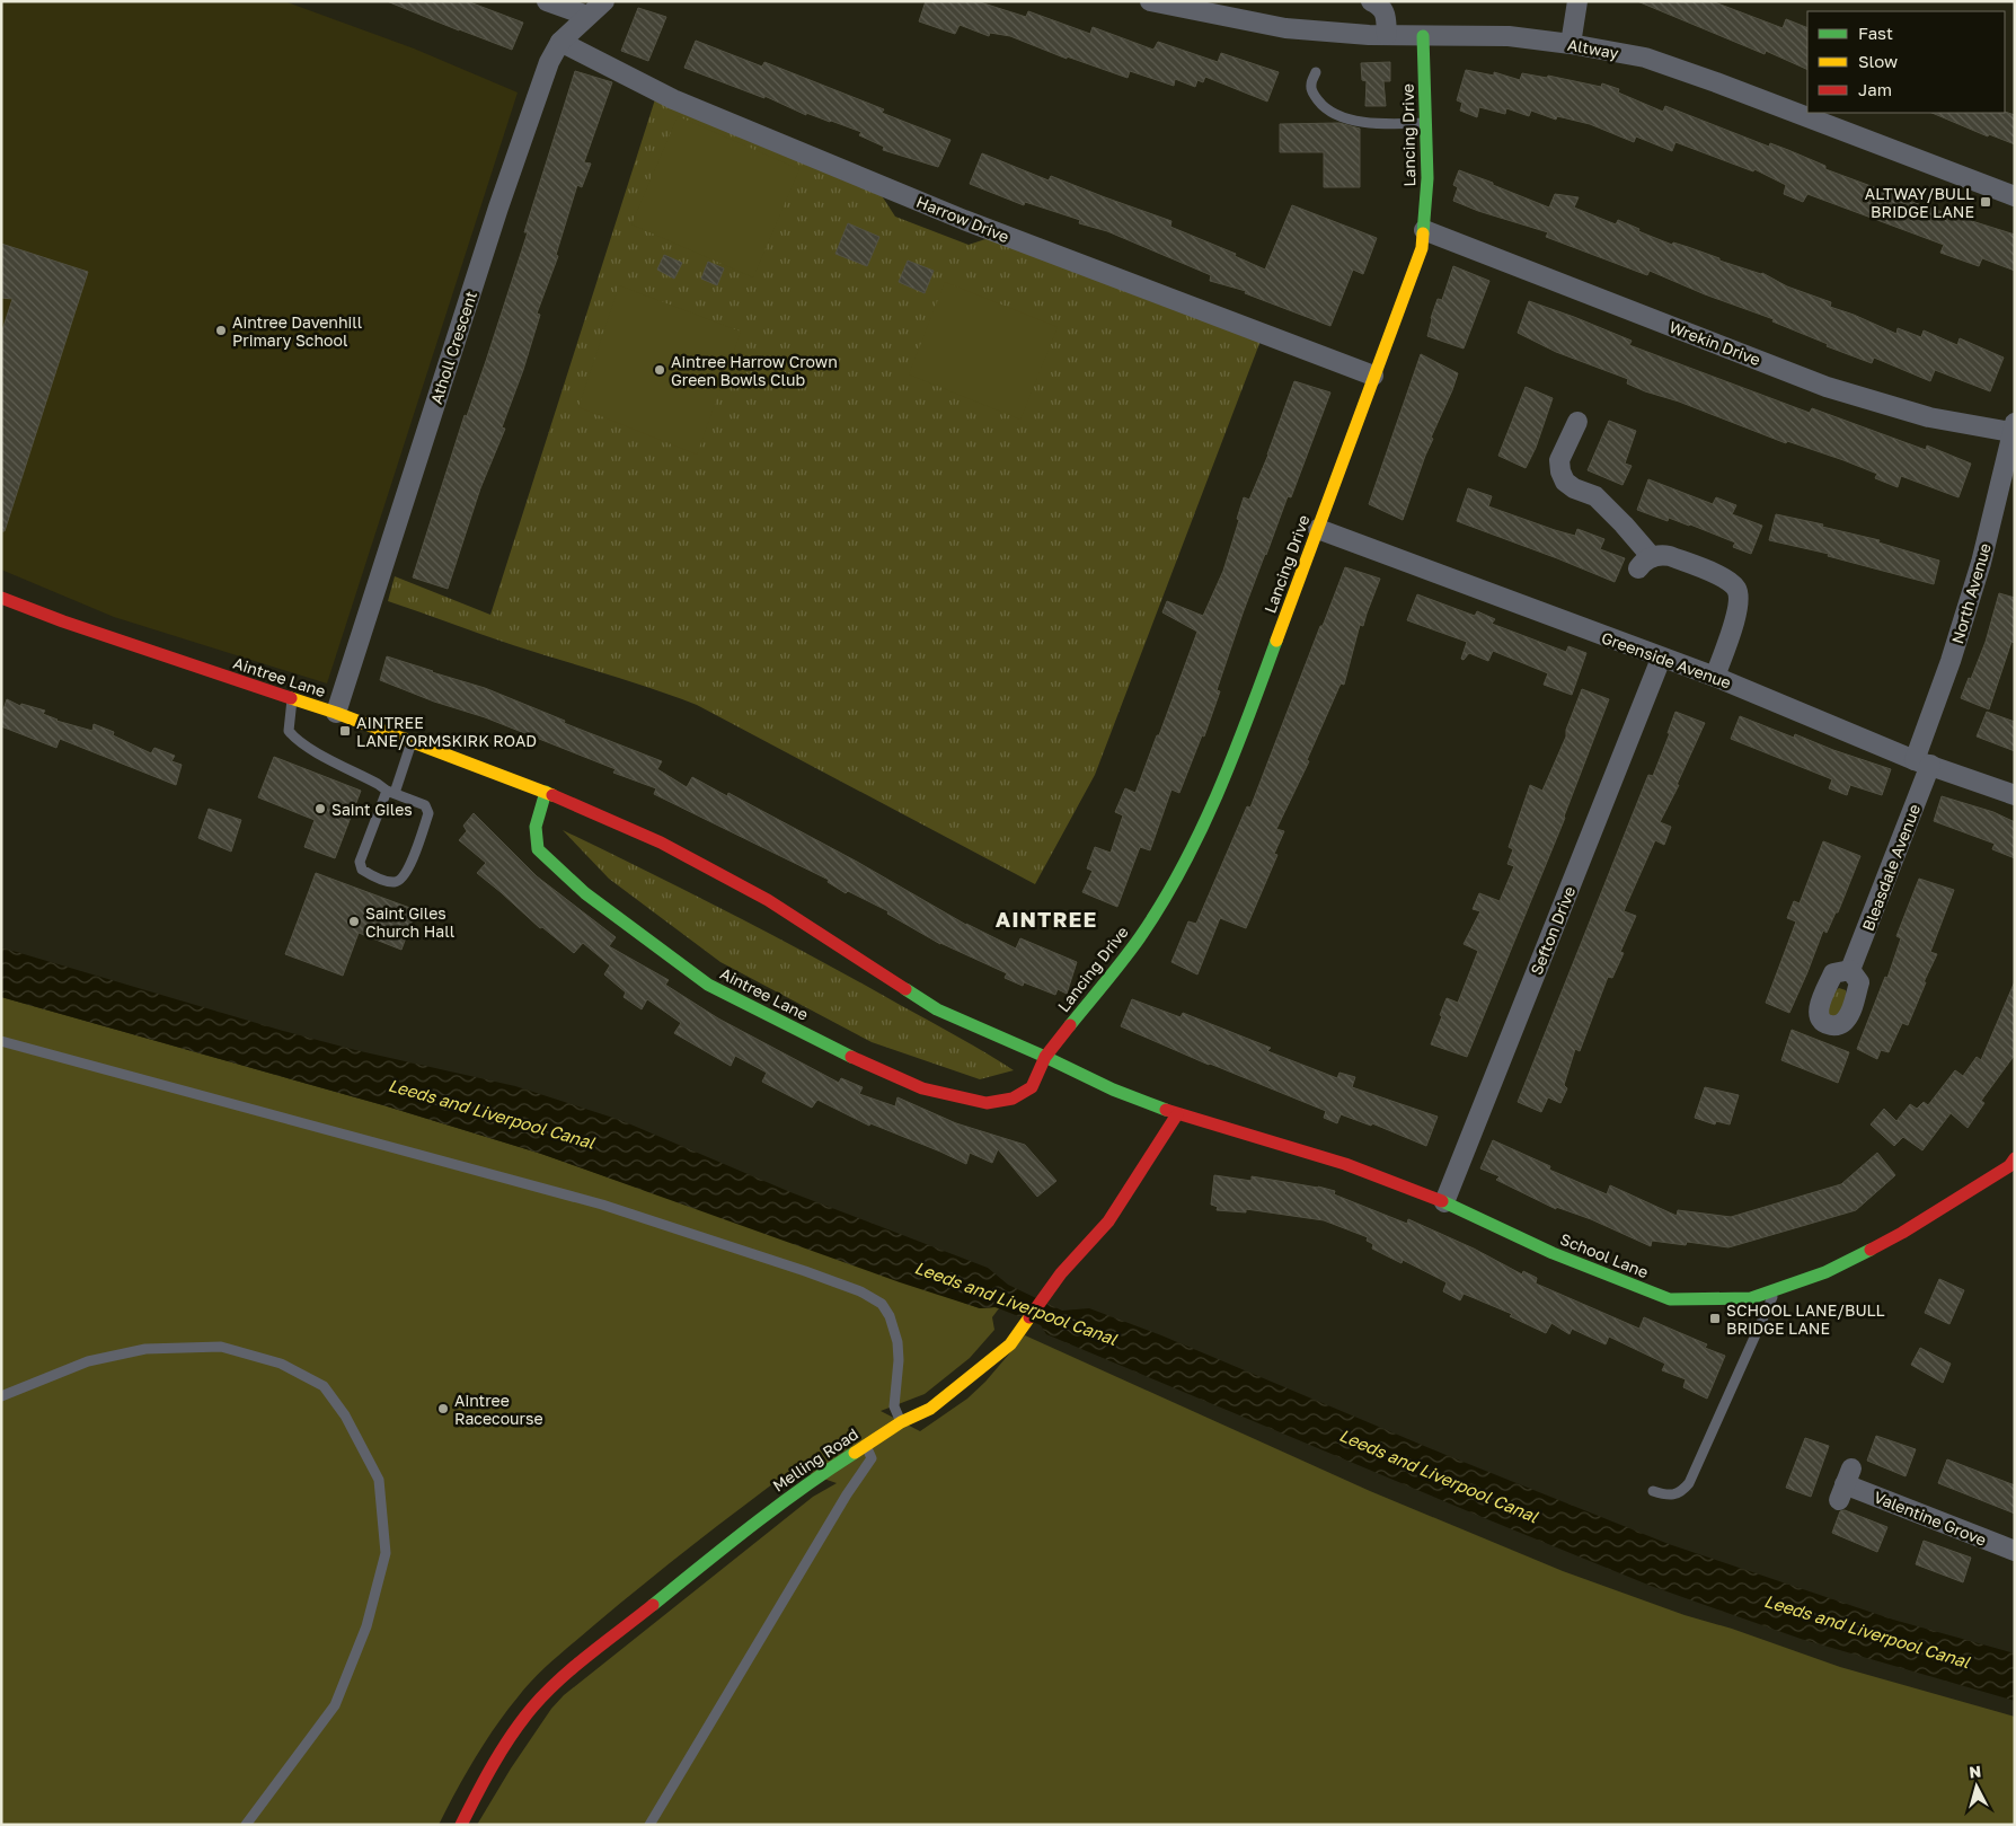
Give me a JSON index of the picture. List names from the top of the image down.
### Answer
{
  "streets": {
    "street": [
      "Altway",
      "Lancing Drive",
      "Harrow Drive",
      "Wrekin Drive",
      "Atholl Crescent",
      "North Avenue",
      "Greenside Avenue",
      "Aintree Lane",
      "Bleasdale Avenue",
      "Sefton Drive",
      "School Lane",
      "Melling Road",
      "Valentine Grove"
    ]
  },
  "crossings": [
    ["Altway", "Lancing Drive"],
    ["Lancing Drive", "Harrow Drive"],
    ["Lancing Drive", "Wrekin Drive"],
    ["Lancing Drive", "Greenside Avenue"],
    ["Lancing Drive", "Aintree Lane"],
    ["Harrow Drive", "Atholl Crescent"],
    ["Wrekin Drive", "North Avenue"],
    ["Atholl Crescent", "Aintree Lane"],
    ["North Avenue", "Greenside Avenue"],
    ["North Avenue", "Bleasdale Avenue"],
    ["Greenside Avenue", "Bleasdale Avenue"],
    ["Greenside Avenue", "Sefton Drive"],
    ["Aintree Lane", "School Lane"],
    ["Aintree Lane", "Melling Road"],
    ["Sefton Drive", "School Lane"],
    ["School Lane", "Melling Road"]
  ],
  "districts": ["AINTREE"],
  "water": ["Leeds and Liverpool Canal"],
  "places": {
    "transit": ["ALTWAY/BULL BRIDGE LANE", "AINTREE LANE/ORMSKIRK ROAD", "SCHOOL LANE/BULL BRIDGE LANE"],
    "other": [
      "Aintree Davenhill Primary School",
      "Aintree Harrow Crown Green Bowls Club",
      "Saint Giles",
      "Saint Giles Church Hall",
      "Aintree Racecourse"
    ]
  },
  "legend": ["Fast", "Slow", "Jam"],
  "north": "top"
}
